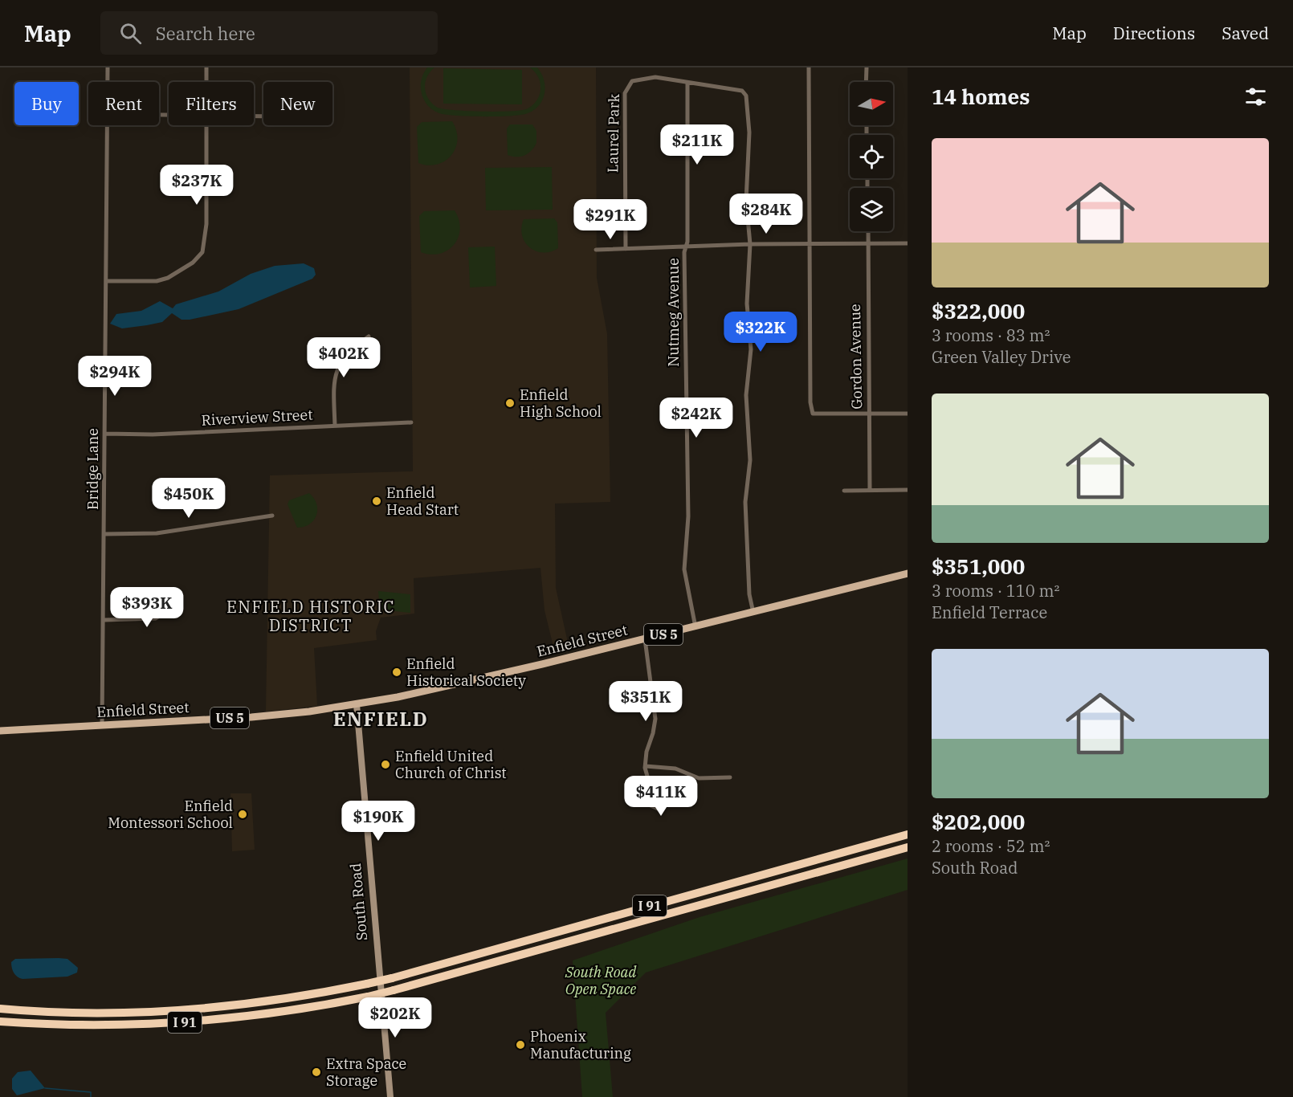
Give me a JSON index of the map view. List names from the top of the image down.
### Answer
{
  "streets": {
    "highway": ["I 91"],
    "main road": ["US 5", "Enfield Street", "South Road"],
    "street": [
      "Laurel Park",
      "Nutmeg Avenue",
      "Gordon Avenue",
      "Riverview Street",
      "Bridge Lane"
    ]
  },
  "crossings": [
    ["Laurel Park", "Nutmeg Avenue"],
    ["Nutmeg Avenue", "Enfield Street"],
    ["Riverview Street", "Bridge Lane"],
    ["Bridge Lane", "Enfield Street"],
    ["Enfield Street", "South Road"]
  ],
  "districts": ["ENFIELD HISTORIC DISTRICT", "ENFIELD"],
  "parks": ["South Road Open Space"],
  "places": [
    "Enfield High School",
    "Enfield Head Start",
    "Enfield Historical Society",
    "Enfield United Church of Christ",
    "Enfield Montessori School",
    "Phoenix Manufacturing",
    "Extra Space Storage"
  ],
  "north": "right",
  "page": {
    "header": "Map",
    "search": "Search here",
    "nav": ["Map", "Directions", "Saved"],
    "heading": "14 homes",
    "chip": [
      "Buy",
      "Rent",
      "Filters",
      "New"
    ],
    "price": [
      "$211K",
      "$237K",
      "$284K",
      "$291K",
      "$322K",
      "$402K",
      "$294K",
      "$242K",
      "$450K",
      "$393K",
      "$351K",
      "$411K",
      "$190K",
      "$202K"
    ],
    "list": [
      {
        "name": "$322,000",
        "note": "3 rooms · 83 m² · Green Valley Drive"
      },
      {
        "name": "$351,000",
        "note": "3 rooms · 110 m² · Enfield Terrace"
      },
      {
        "name": "$202,000",
        "note": "2 rooms · 52 m² · South Road"
      }
    ]
  }
}
